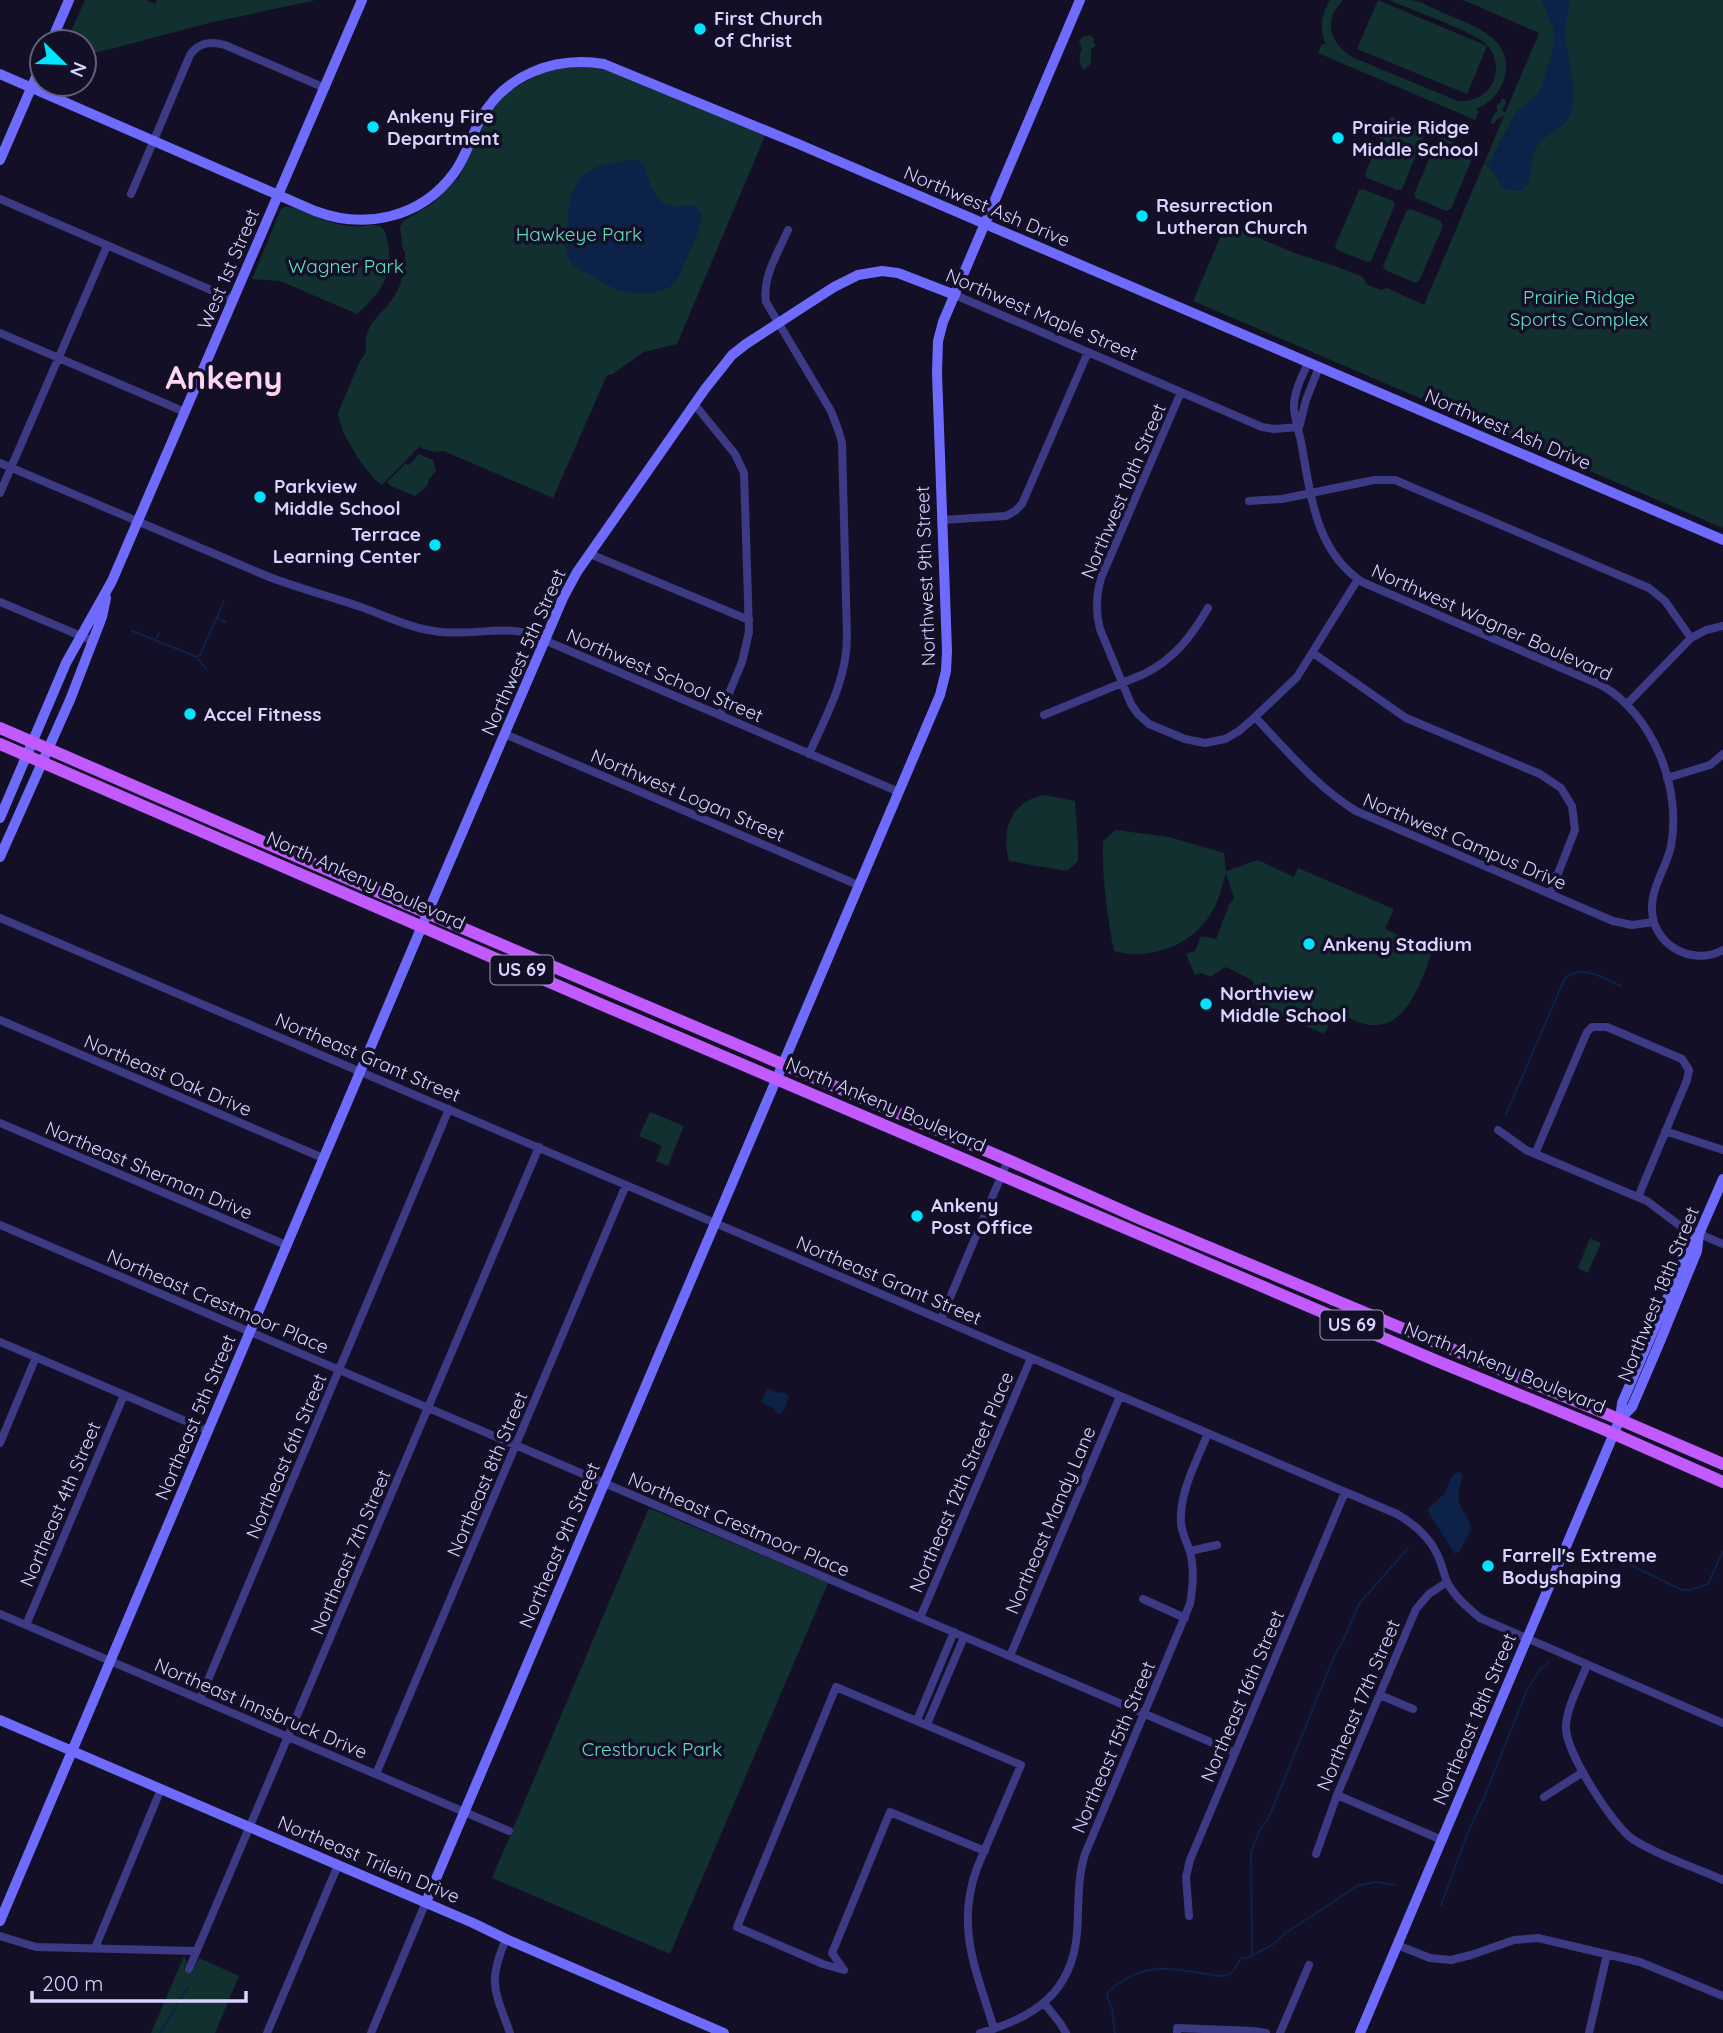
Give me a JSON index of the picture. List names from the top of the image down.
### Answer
{
  "streets": {
    "main road": ["North Ankeny Boulevard", "US 69"],
    "street": [
      "Northwest Ash Drive",
      "West 1st Street",
      "Northwest Maple Street",
      "Northwest 10th Street",
      "Northwest 9th Street",
      "Northwest Wagner Boulevard",
      "Northwest 5th Street",
      "Northwest School Street",
      "Northwest Logan Street",
      "Northwest Campus Drive",
      "Northeast Grant Street",
      "Northeast Oak Drive",
      "Northeast Sherman Drive",
      "Northwest 18th Street",
      "Northeast Crestmoor Place",
      "Northeast 5th Street",
      "Northeast 6th Street",
      "Northeast 8th Street",
      "Northeast 12th Street Place",
      "Northeast 4th Street",
      "Northeast Mandy Lane",
      "Northeast 9th Street",
      "Northeast 7th Street",
      "Northeast 16th Street",
      "Northeast 17th Street",
      "Northeast Innsbruck Drive",
      "Northeast 18th Street",
      "Northeast 15th Street",
      "Northeast Trilein Drive"
    ]
  },
  "crossings": [
    ["Northwest Ash Drive", "West 1st Street"],
    ["Northwest Ash Drive", "Northwest 9th Street"],
    ["Northwest Ash Drive", "Northwest Wagner Boulevard"],
    ["West 1st Street", "Northwest School Street"],
    ["West 1st Street", "North Ankeny Boulevard"],
    ["West 1st Street", "US 69"],
    ["Northwest Maple Street", "Northwest 10th Street"],
    ["Northwest Maple Street", "Northwest 9th Street"],
    ["Northwest Maple Street", "Northwest Wagner Boulevard"],
    ["Northwest Maple Street", "Northwest 5th Street"],
    ["Northwest 10th Street", "Northwest Wagner Boulevard"],
    ["Northwest 10th Street", "Northwest Campus Drive"],
    ["Northwest 9th Street", "Northwest School Street"],
    ["Northwest 9th Street", "Northwest Logan Street"],
    ["Northwest 9th Street", "North Ankeny Boulevard"],
    ["Northwest 9th Street", "Northeast 9th Street"],
    ["Northwest Wagner Boulevard", "Northwest Campus Drive"],
    ["Northwest 5th Street", "Northwest School Street"],
    ["Northwest 5th Street", "Northwest Logan Street"],
    ["Northwest 5th Street", "North Ankeny Boulevard"],
    ["Northwest 5th Street", "Northeast 5th Street"],
    ["North Ankeny Boulevard", "US 69"],
    ["North Ankeny Boulevard", "Northwest 18th Street"],
    ["North Ankeny Boulevard", "Northeast 5th Street"],
    ["North Ankeny Boulevard", "Northeast 9th Street"],
    ["North Ankeny Boulevard", "Northeast 18th Street"],
    ["Northeast Grant Street", "Northeast 5th Street"],
    ["Northeast Grant Street", "Northeast 6th Street"],
    ["Northeast Grant Street", "Northeast 8th Street"],
    ["Northeast Grant Street", "Northeast 12th Street Place"],
    ["Northeast Grant Street", "Northeast Mandy Lane"],
    ["Northeast Grant Street", "Northeast 9th Street"],
    ["Northeast Grant Street", "Northeast 7th Street"],
    ["Northeast Grant Street", "Northeast 16th Street"],
    ["Northeast Grant Street", "Northeast 17th Street"],
    ["Northeast Grant Street", "Northeast 18th Street"],
    ["Northeast Grant Street", "Northeast 15th Street"],
    ["Northeast Oak Drive", "Northeast 5th Street"],
    ["Northeast Sherman Drive", "Northeast 5th Street"],
    ["Northwest 18th Street", "Northeast 18th Street"],
    ["Northeast Crestmoor Place", "Northeast 5th Street"],
    ["Northeast Crestmoor Place", "Northeast 6th Street"],
    ["Northeast Crestmoor Place", "Northeast 8th Street"],
    ["Northeast Crestmoor Place", "Northeast 12th Street Place"],
    ["Northeast Crestmoor Place", "Northeast Mandy Lane"],
    ["Northeast Crestmoor Place", "Northeast 9th Street"],
    ["Northeast Crestmoor Place", "Northeast 7th Street"],
    ["Northeast Crestmoor Place", "Northeast 16th Street"],
    ["Northeast Crestmoor Place", "Northeast 15th Street"],
    ["Northeast 5th Street", "Northeast Innsbruck Drive"],
    ["Northeast 5th Street", "Northeast Trilein Drive"],
    ["Northeast 6th Street", "Northeast Innsbruck Drive"],
    ["Northeast 8th Street", "Northeast Innsbruck Drive"],
    ["Northeast 4th Street", "Northeast Innsbruck Drive"],
    ["Northeast 9th Street", "Northeast Innsbruck Drive"],
    ["Northeast 9th Street", "Northeast Trilein Drive"],
    ["Northeast 7th Street", "Northeast Innsbruck Drive"],
    ["Northeast 7th Street", "Northeast Trilein Drive"]
  ],
  "districts": ["Ankeny"],
  "parks": [
    "Hawkeye Park",
    "Wagner Park",
    "Prairie Ridge Sports Complex",
    "Crestbruck Park"
  ],
  "places": [
    "First Church of Christ",
    "Ankeny Fire Department",
    "Prairie Ridge Middle School",
    "Resurrection Lutheran Church",
    "Parkview Middle School",
    "Terrace Learning Center",
    "Accel Fitness",
    "Ankeny Stadium",
    "Northview Middle School",
    "Ankeny Post Office",
    "Farrell's Extreme Bodyshaping"
  ],
  "scale_bar": "200 m",
  "north": "bottom right"
}
